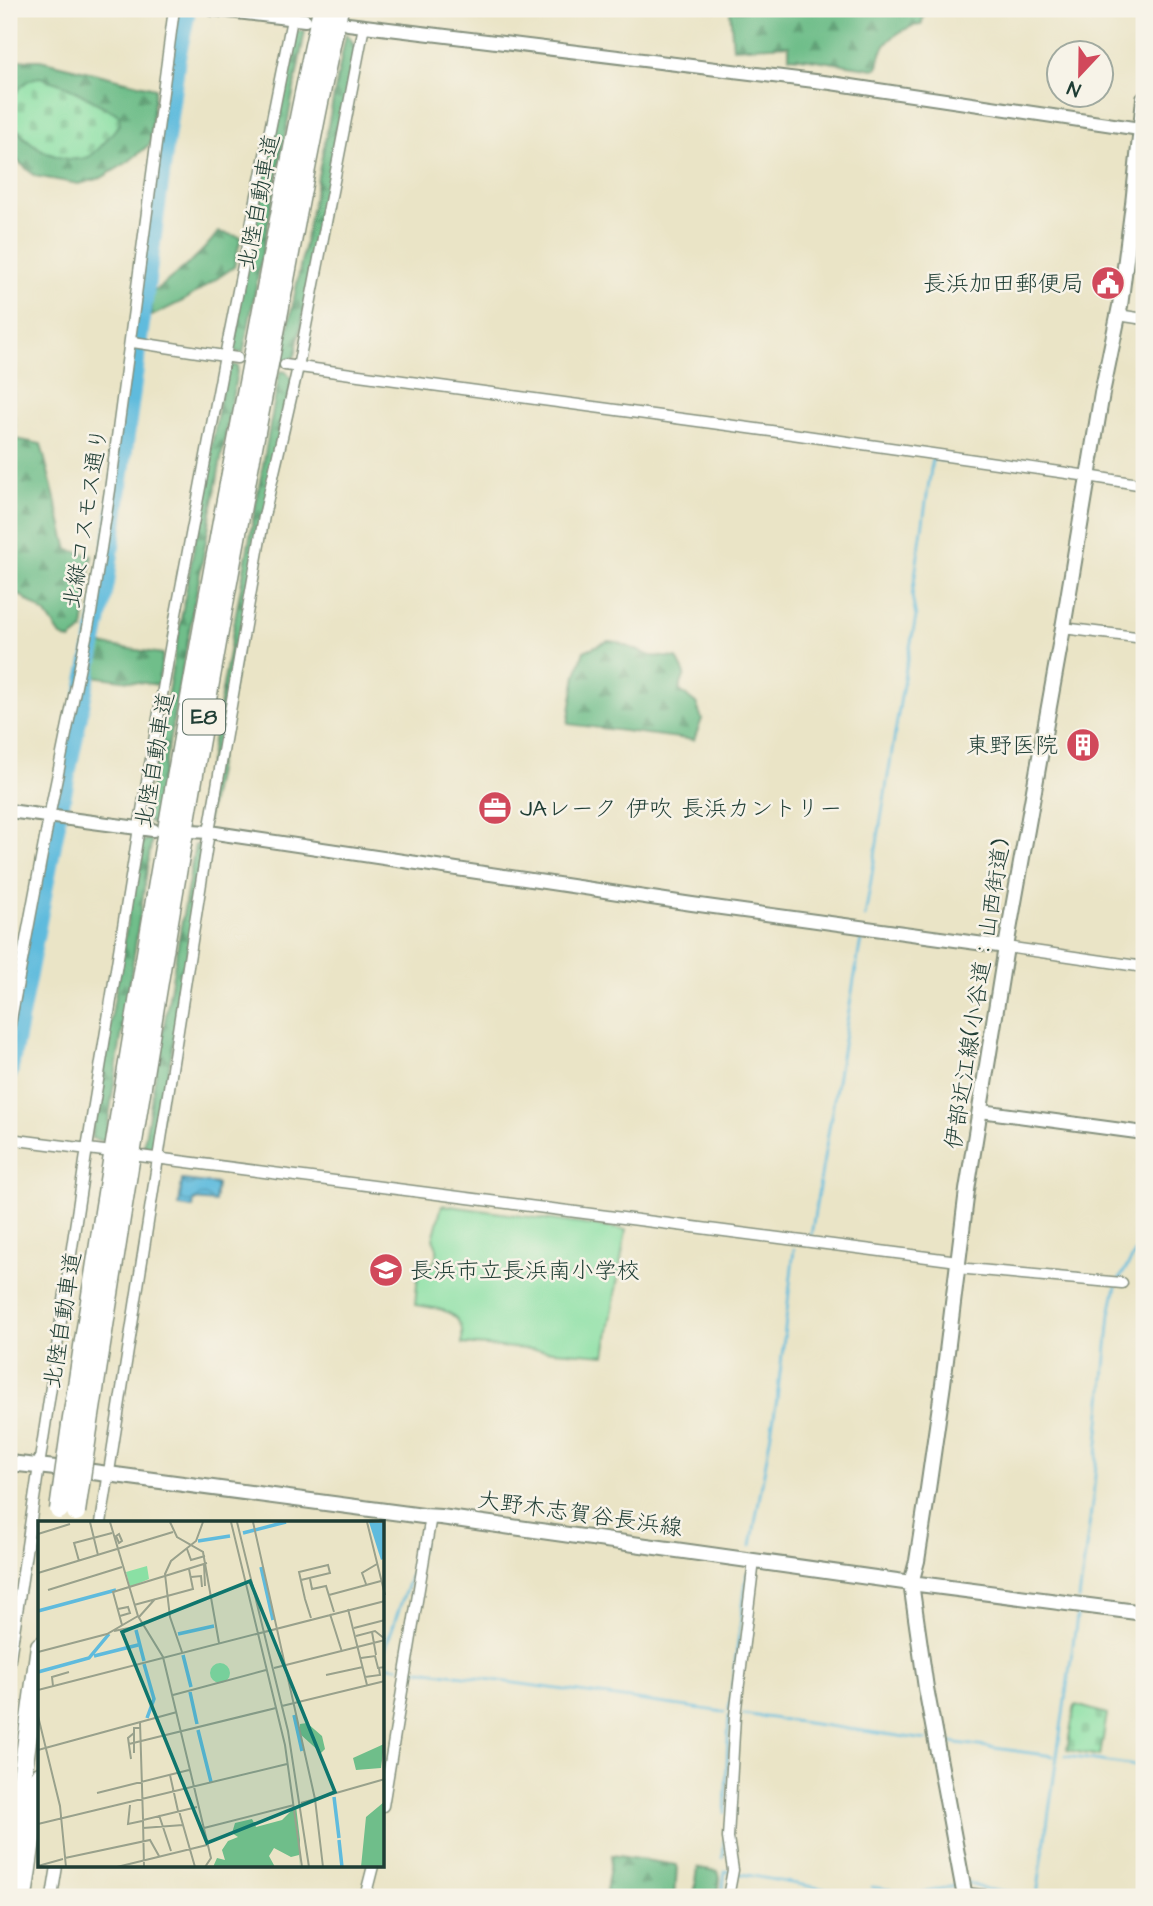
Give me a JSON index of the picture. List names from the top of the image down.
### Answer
{
  "streets": {
    "highway": ["北陸自動車道", "E8"],
    "main road": ["伊部近江線(小谷道：山西街道)", "大野木志賀谷長浜線"],
    "street": ["北縦コスモス通り"]
  },
  "crossings": [
    ["伊部近江線(小谷道：山西街道)", "大野木志賀谷長浜線"]
  ],
  "places": {
    "public building": ["長浜加田郵便局"],
    "building": ["東野医院"],
    "office": ["JAレーク 伊吹 長浜カントリー"],
    "school or university": ["長浜市立長浜南小学校"]
  },
  "north": "bottom"
}
